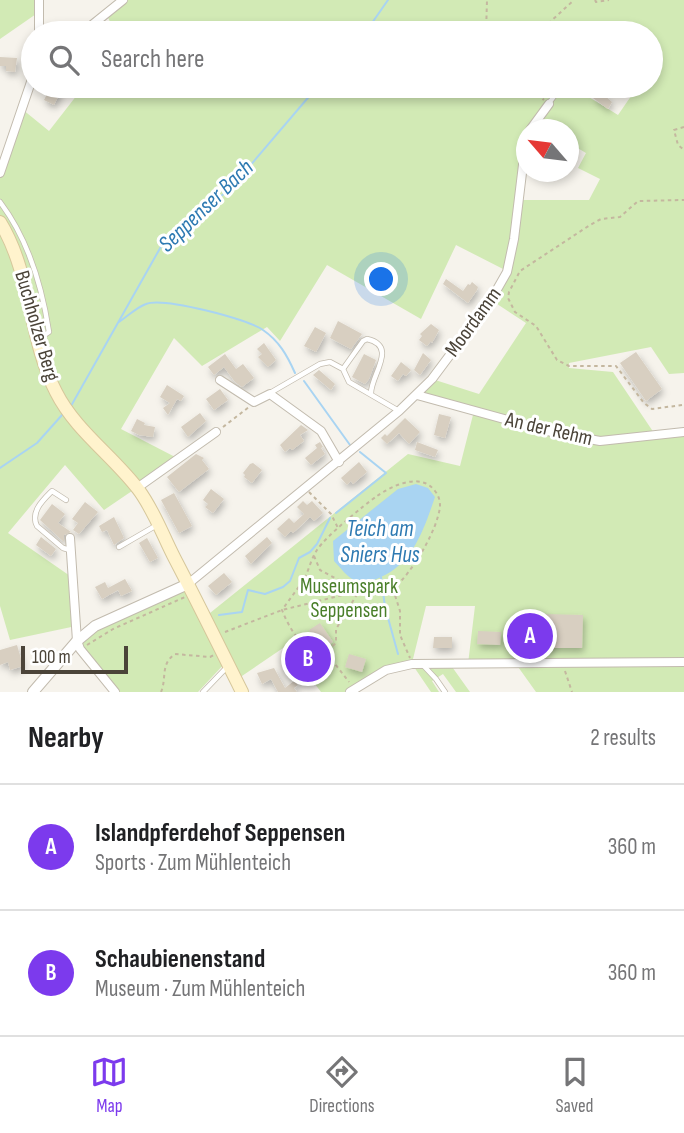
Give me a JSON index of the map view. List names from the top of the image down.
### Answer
{
  "streets": {
    "main road": ["Buchholzer Berg"],
    "street": ["Moordamm", "An der Rehm"]
  },
  "crossings": [
    ["Moordamm", "Buchholzer Berg"],
    ["Moordamm", "An der Rehm"]
  ],
  "water": ["Seppenser Bach", "Teich am Sniers Hus"],
  "parks": ["Museumspark Seppensen"],
  "scale_bar": "100 m",
  "north": "top left",
  "page": {
    "search": "Search here",
    "pins": ["A", "B"],
    "scale": "100 m",
    "heading": ["Nearby", "2 results"],
    "list": [
      {
        "mark": "A",
        "name": "Islandpferdehof Seppensen",
        "note": "Sports · Zum Mühlenteich",
        "value": "360 m"
      },
      {
        "mark": "B",
        "name": "Schaubienenstand",
        "note": "Museum · Zum Mühlenteich",
        "value": "360 m"
      }
    ],
    "nav": ["Map", "Directions", "Saved"]
  }
}
